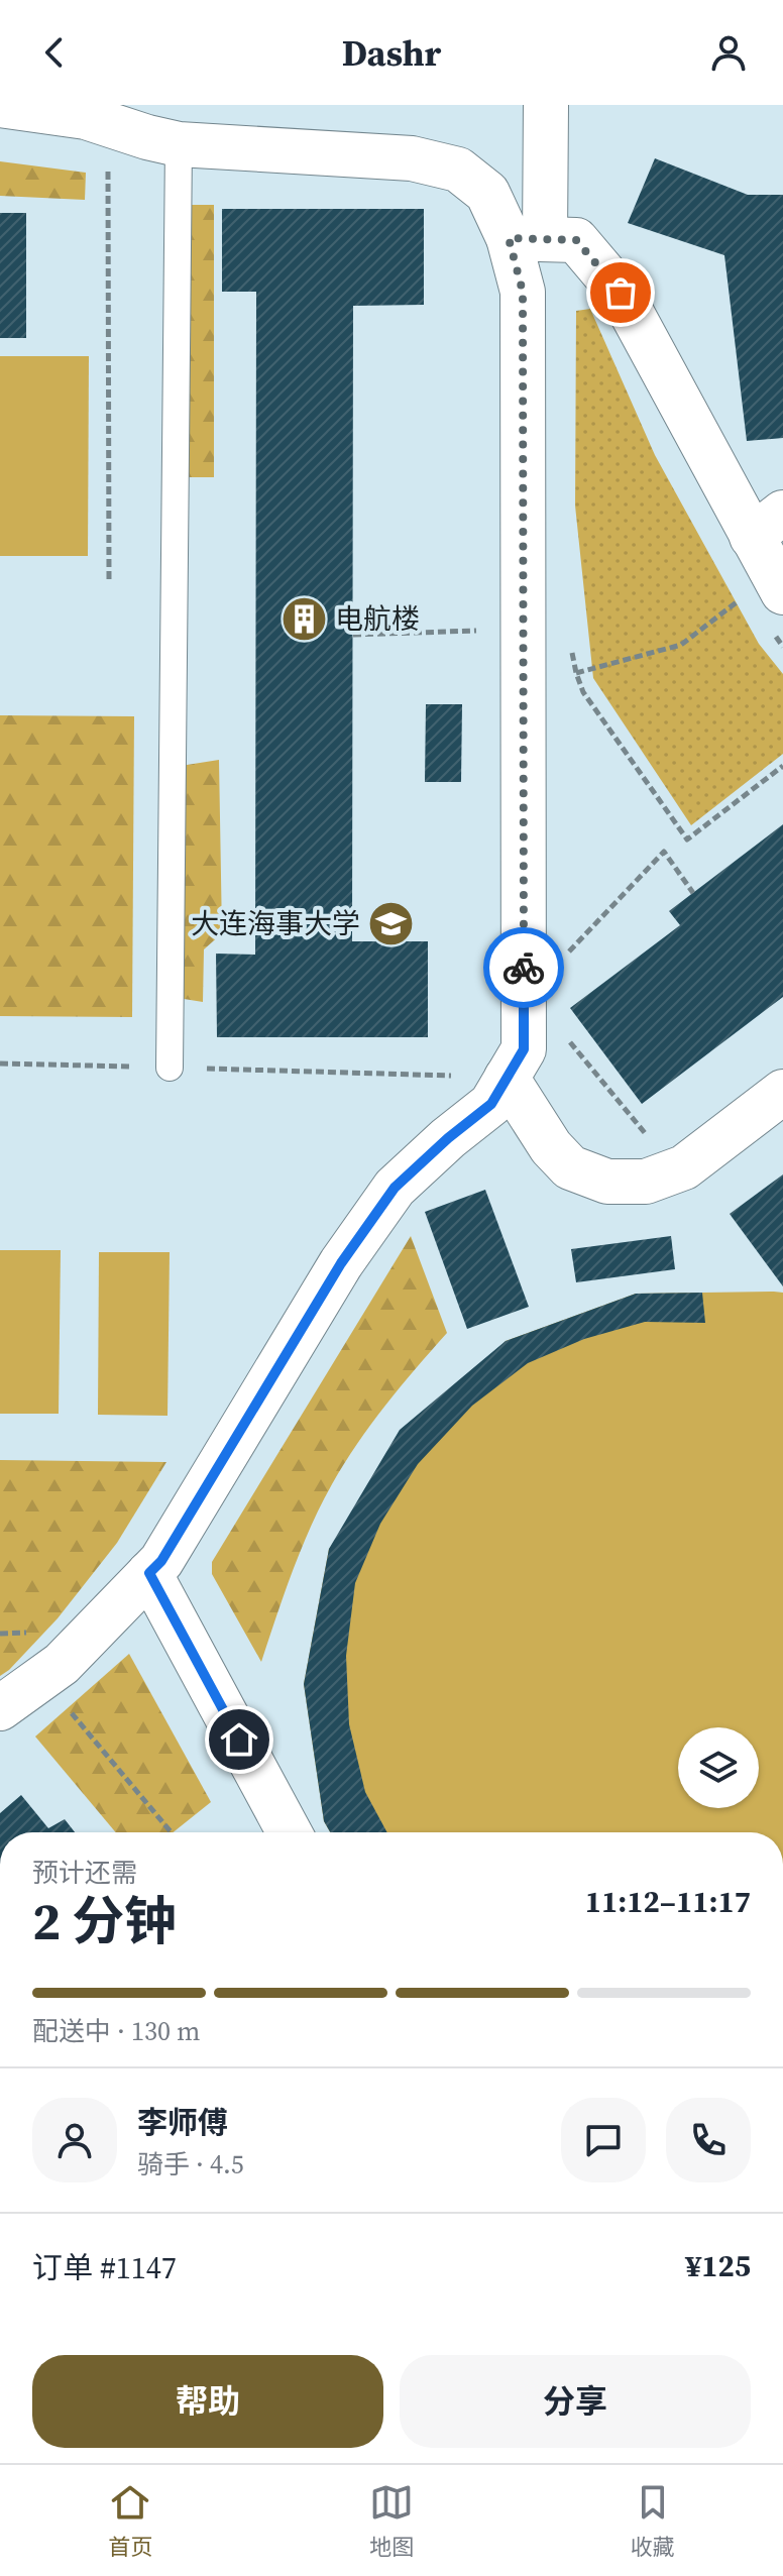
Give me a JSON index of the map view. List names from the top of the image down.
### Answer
{
  "places": {
    "building": ["电航楼"],
    "school or university": ["大连海事大学"]
  },
  "page": {
    "header": "Dashr",
    "heading": ["2 分钟", "预计还需", "11:12–11:17"],
    "panel": [
      "李师傅",
      "骑手 · 4.5",
      "订单 #1147",
      "¥125"
    ],
    "bar": "配送中 · 130 m",
    "buttons": ["帮助", "分享"],
    "tabs": ["首页", "地图", "收藏"]
  }
}
